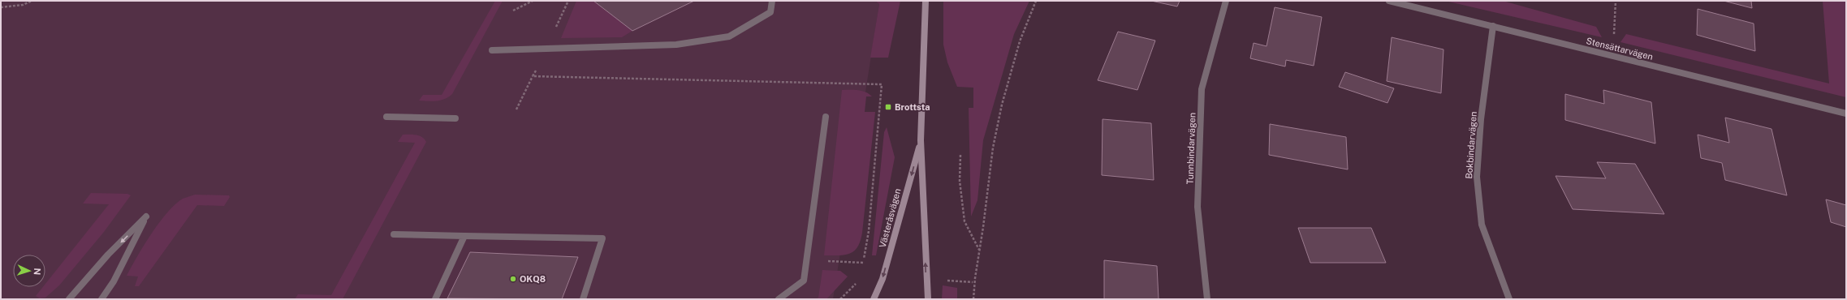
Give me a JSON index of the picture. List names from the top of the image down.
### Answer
{
  "streets": {
    "street": [
      "Stensättarvägen",
      "Bokbindarvägen",
      "Tunnbindarvägen",
      "Västeråsvägen"
    ]
  },
  "crossings": [
    ["Stensättarvägen", "Bokbindarvägen"]
  ],
  "places": {
    "transit": ["Brottsta"],
    "other": ["OKQ8"]
  },
  "north": "right"
}
